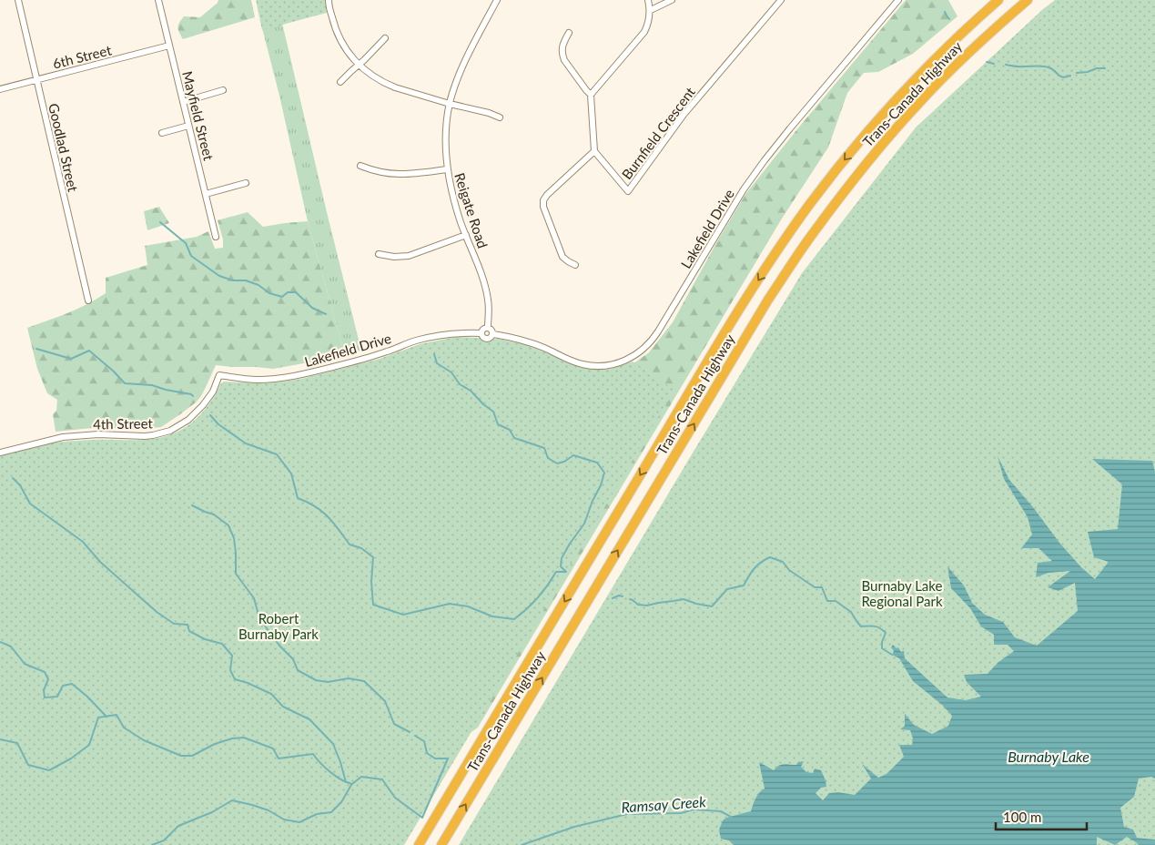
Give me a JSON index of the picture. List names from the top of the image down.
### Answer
{
  "streets": {
    "highway": ["Trans-Canada Highway"],
    "street": [
      "6th Street",
      "Mayfield Street",
      "Burnfield Crescent",
      "Goodlad Street",
      "Reigate Road",
      "Lakefield Drive",
      "4th Street"
    ]
  },
  "crossings": [
    ["6th Street", "Mayfield Street"],
    ["6th Street", "Goodlad Street"],
    ["Reigate Road", "Lakefield Drive"],
    ["Lakefield Drive", "4th Street"]
  ],
  "water": ["Burnaby Lake", "Ramsay Creek"],
  "parks": ["Burnaby Lake Regional Park", "Robert Burnaby Park"],
  "scale_bar": "100 m"
}
